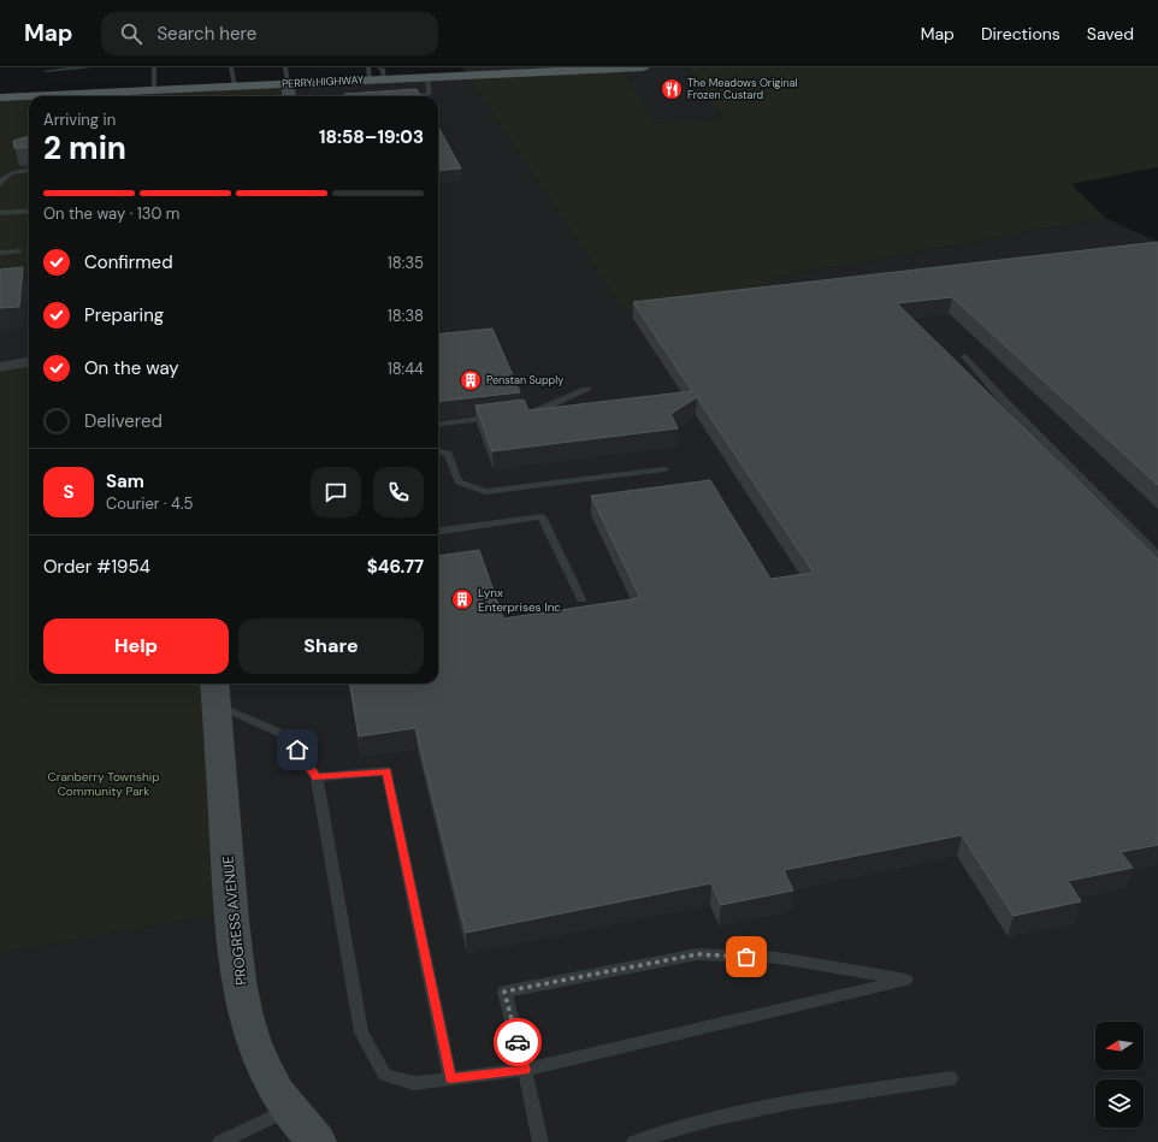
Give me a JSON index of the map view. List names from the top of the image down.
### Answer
{
  "streets": {
    "main road": ["PERRY HIGHWAY"],
    "street": ["PROGRESS AVENUE"]
  },
  "parks": ["Cranberry Township Community Park"],
  "places": {
    "restaurant": ["The Meadows Original Frozen Custard"],
    "building": ["Penstan Supply", "Lynx Enterprises Inc"]
  },
  "north": "left",
  "page": {
    "header": "Map",
    "search": "Search here",
    "nav": ["Map", "Directions", "Saved"],
    "heading": ["2 min", "Arriving in", "18:58–19:03"],
    "panel": [
      "Sam",
      "Courier · 4.5",
      "Order #1954",
      "$46.77"
    ],
    "bar": "On the way · 130 m",
    "list": [
      ["Confirmed", "18:35"],
      ["Preparing", "18:38"],
      ["On the way", "18:44"],
      "Delivered"
    ],
    "round": "S",
    "buttons": ["Help", "Share"]
  }
}
